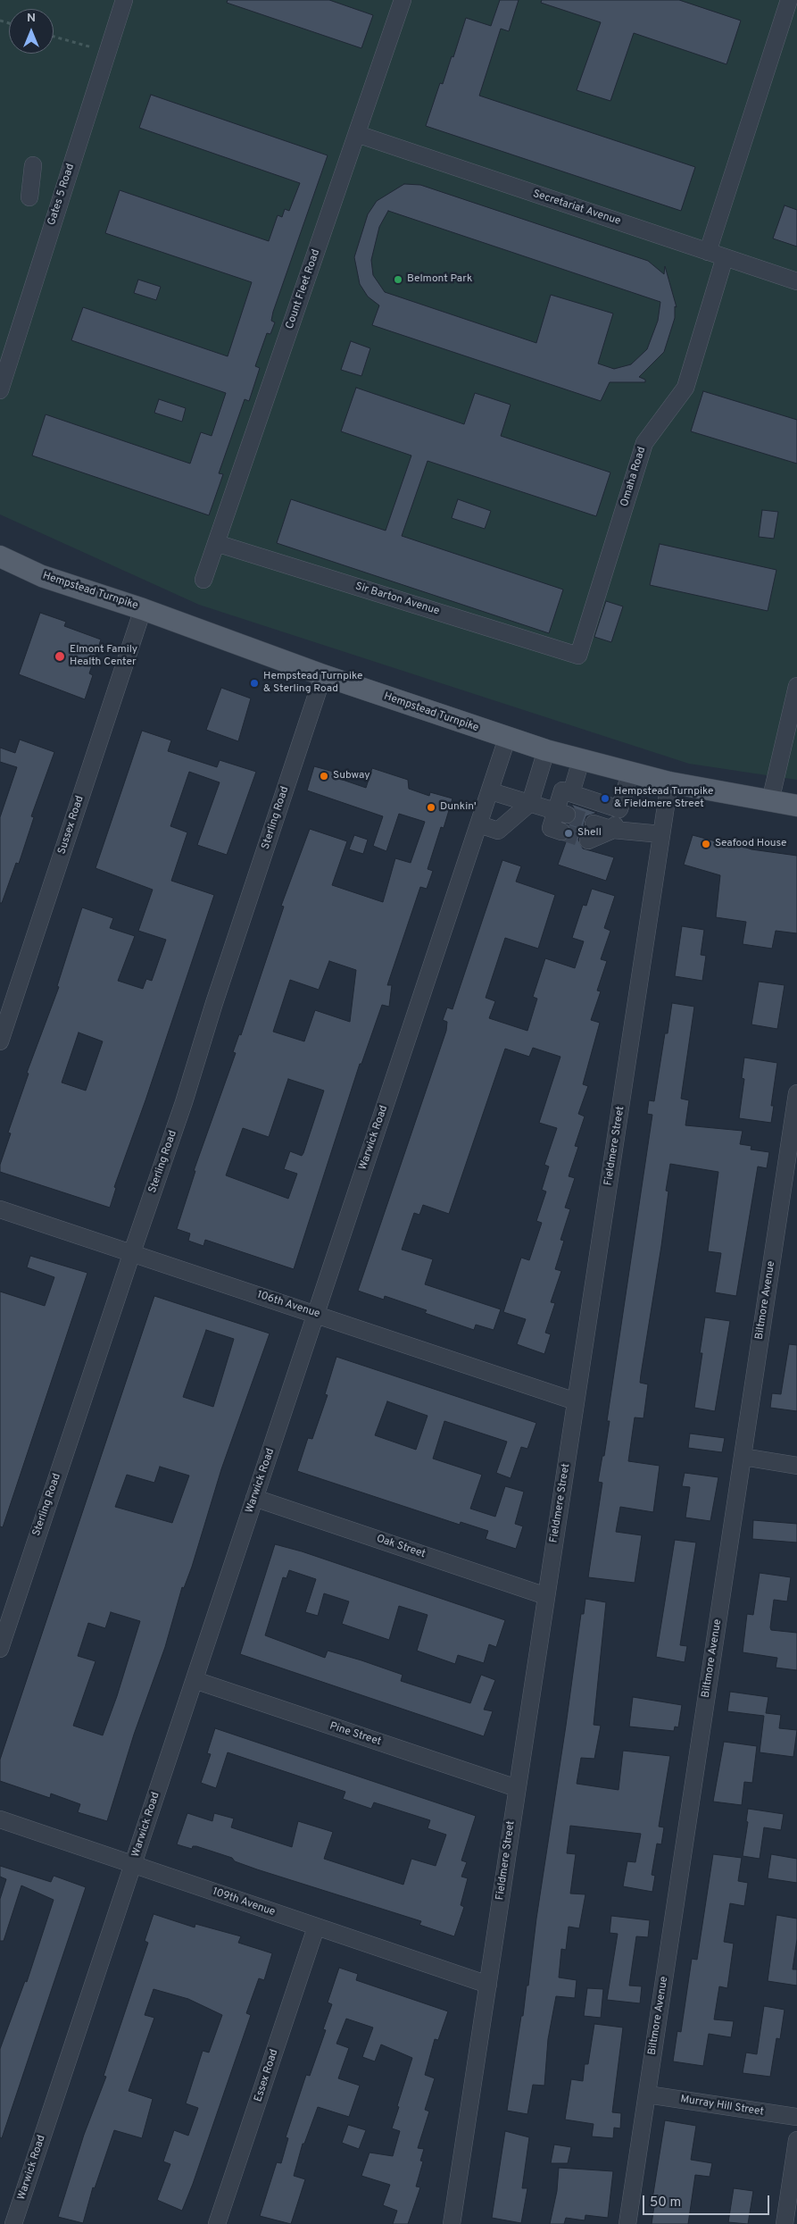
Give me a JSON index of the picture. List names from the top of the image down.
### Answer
{
  "streets": {
    "main road": ["Hempstead Turnpike"],
    "street": [
      "Gates 5 Road",
      "Secretariat Avenue",
      "Count Fleet Road",
      "Omaha Road",
      "Sir Barton Avenue",
      "Sterling Road",
      "Sussex Road",
      "Warwick Road",
      "Fieldmere Street",
      "Biltmore Avenue",
      "106th Avenue",
      "Oak Street",
      "Pine Street",
      "109th Avenue",
      "Essex Road",
      "Murray Hill Street"
    ]
  },
  "crossings": [
    ["Secretariat Avenue", "Count Fleet Road"],
    ["Secretariat Avenue", "Omaha Road"],
    ["Count Fleet Road", "Sir Barton Avenue"],
    ["Omaha Road", "Sir Barton Avenue"],
    ["Hempstead Turnpike", "Sterling Road"],
    ["Hempstead Turnpike", "Sussex Road"],
    ["Hempstead Turnpike", "Warwick Road"],
    ["Hempstead Turnpike", "Fieldmere Street"],
    ["Sterling Road", "106th Avenue"],
    ["Warwick Road", "106th Avenue"],
    ["Warwick Road", "Oak Street"],
    ["Warwick Road", "Pine Street"],
    ["Warwick Road", "109th Avenue"],
    ["Fieldmere Street", "106th Avenue"],
    ["Fieldmere Street", "Oak Street"],
    ["Fieldmere Street", "Pine Street"],
    ["Fieldmere Street", "109th Avenue"],
    ["Biltmore Avenue", "Murray Hill Street"],
    ["109th Avenue", "Essex Road"]
  ],
  "places": [
    "Belmont Park",
    "Elmont Family Health Center",
    "Hempstead Turnpike & Sterling Road",
    "Subway",
    "Hempstead Turnpike & Fieldmere Street",
    "Dunkin'",
    "Shell",
    "Seafood House"
  ],
  "scale_bar": "50 m",
  "north": "top"
}
